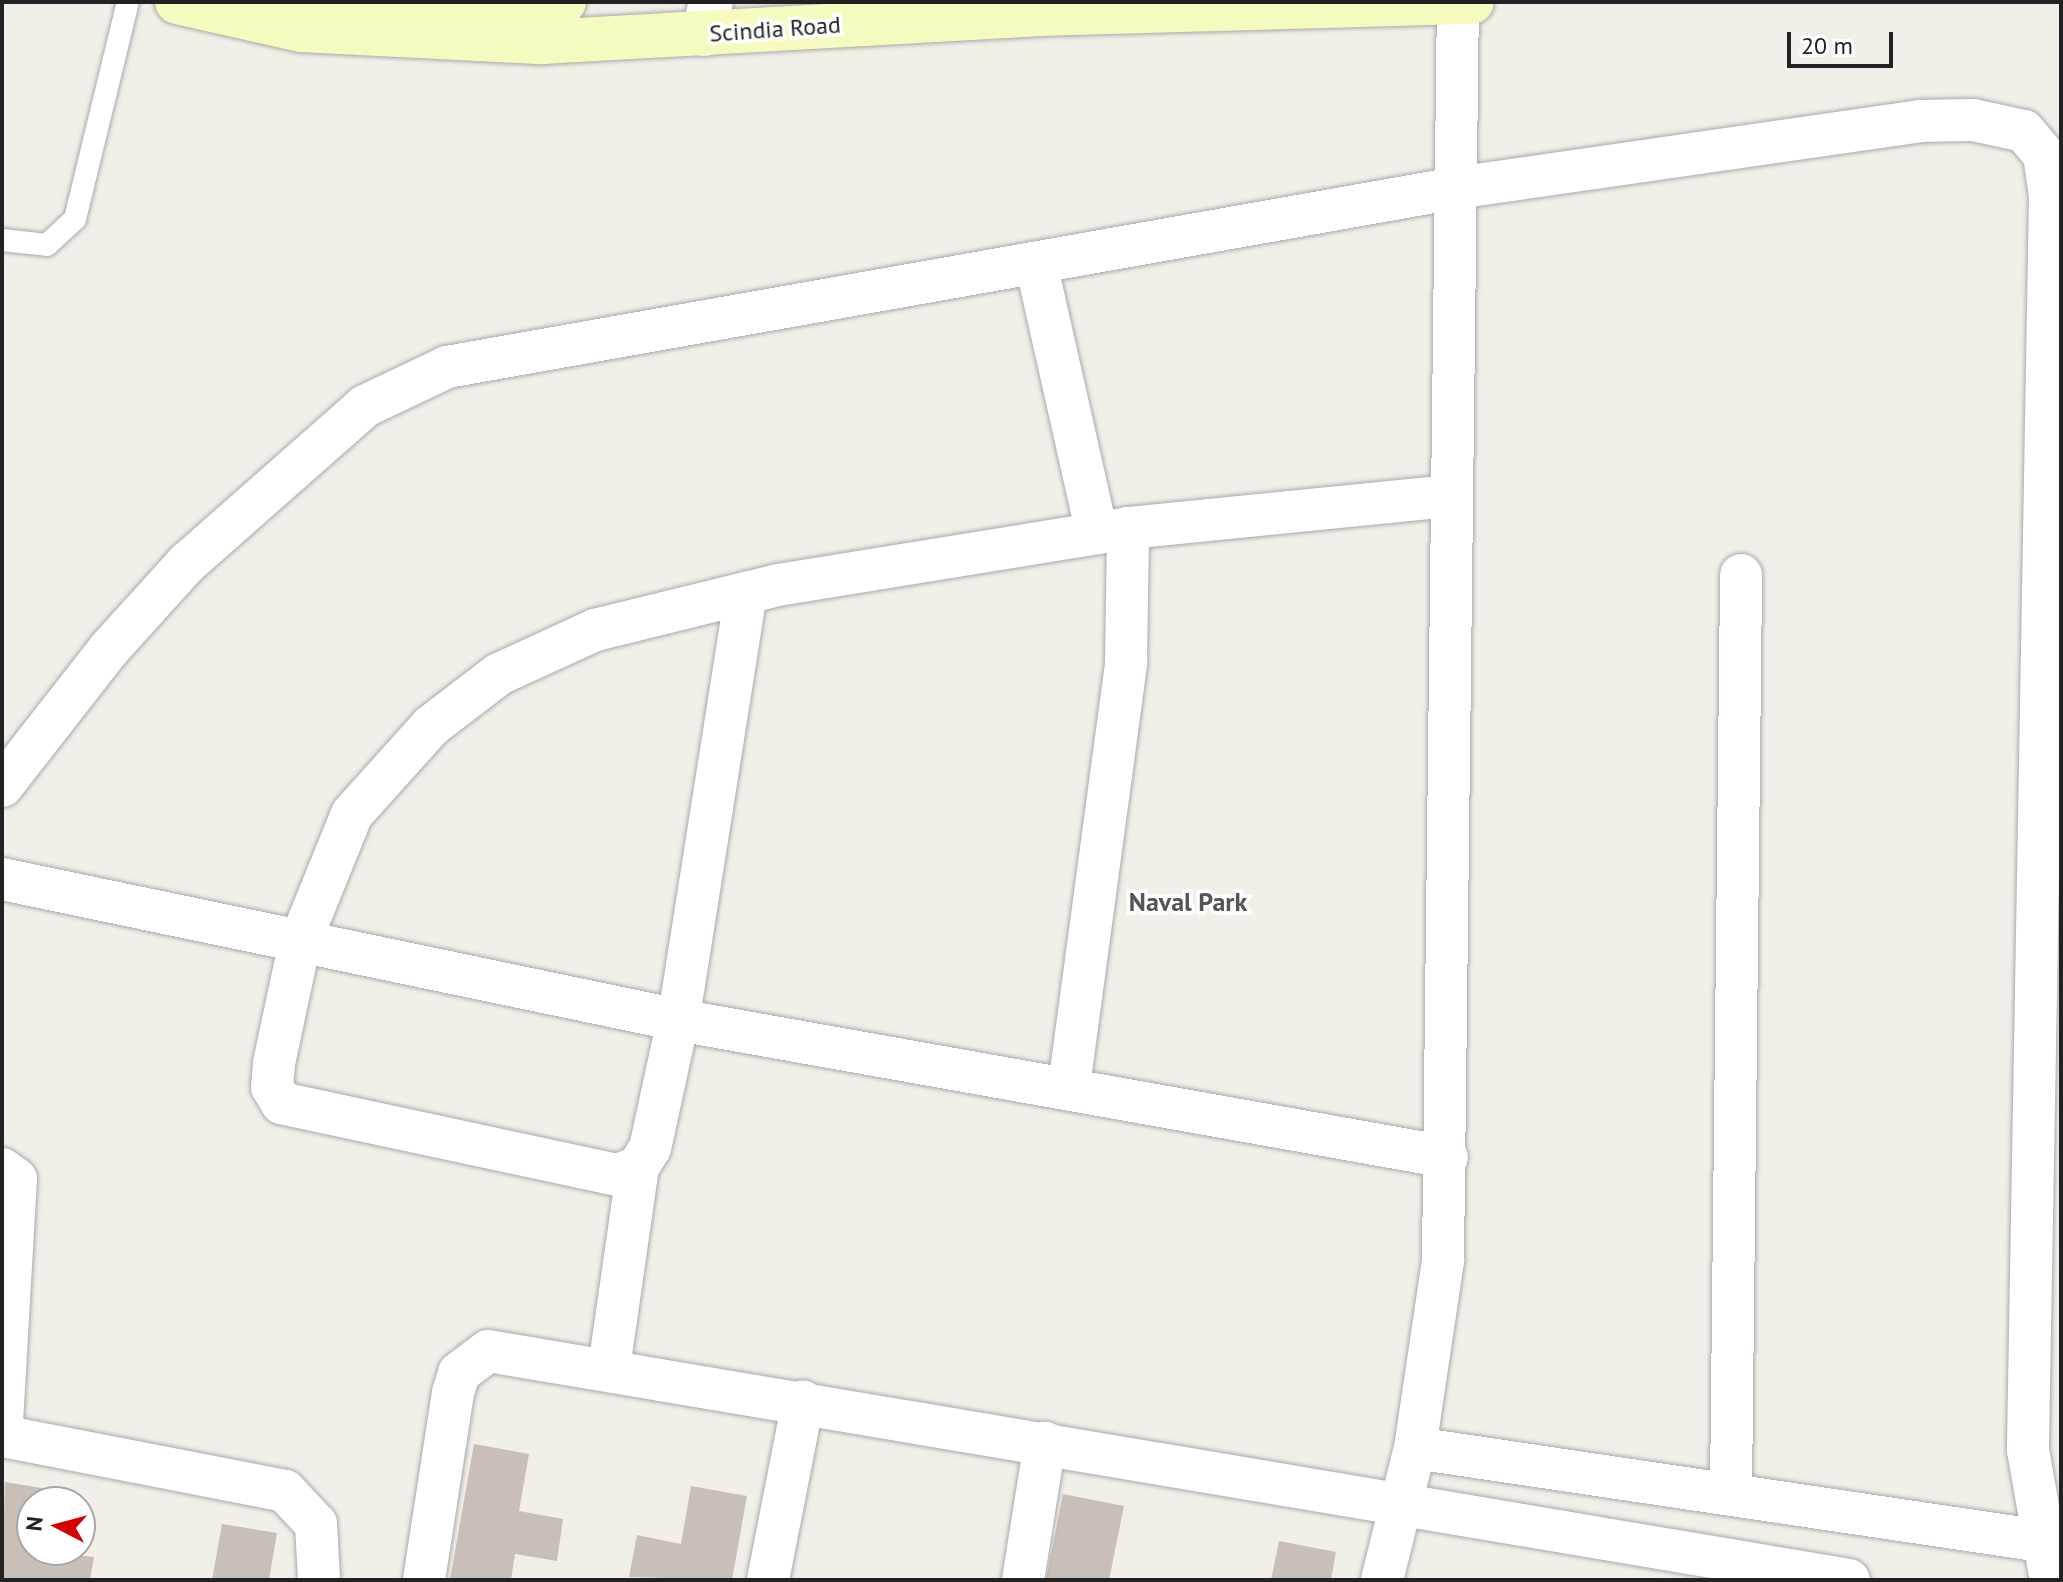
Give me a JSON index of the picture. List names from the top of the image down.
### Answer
{
  "streets": {
    "main road": ["Scindia Road"]
  },
  "districts": ["Naval Park"],
  "scale_bar": "20 m",
  "north": "left"
}
